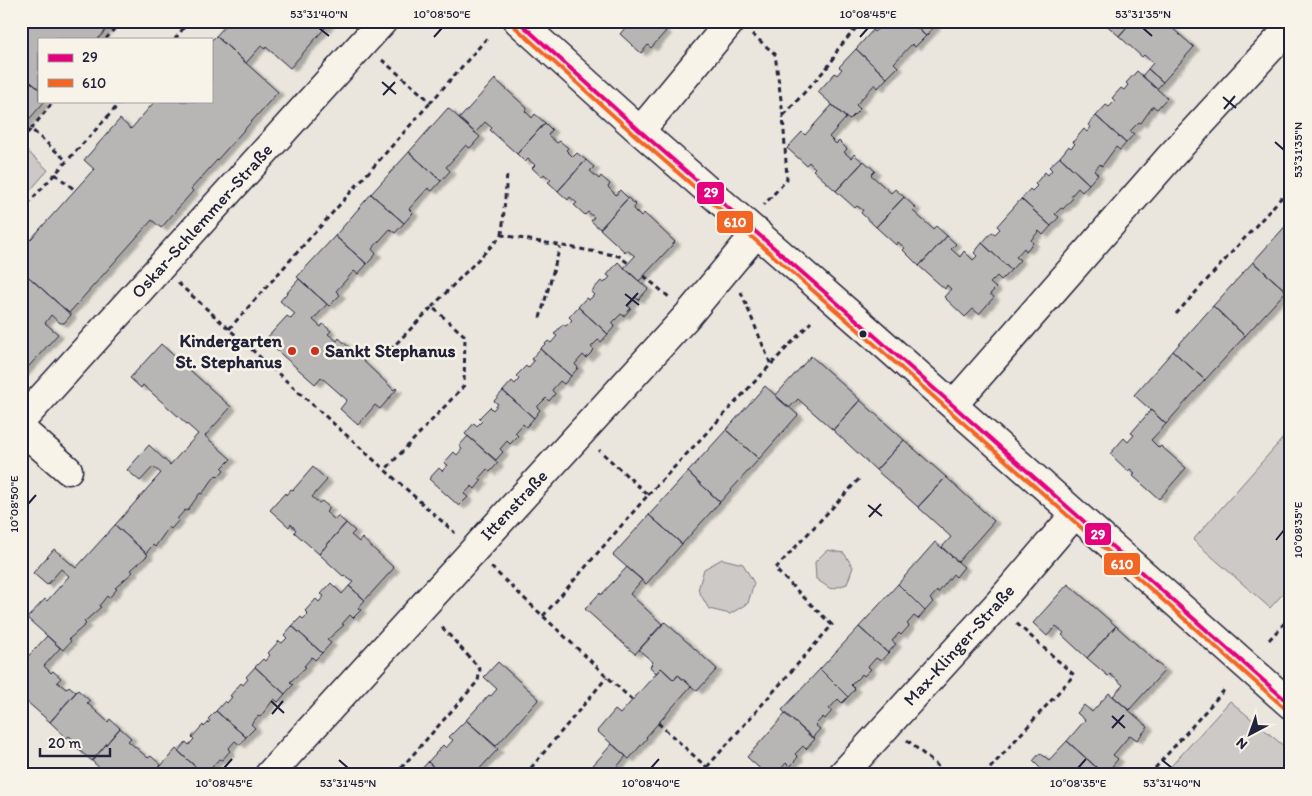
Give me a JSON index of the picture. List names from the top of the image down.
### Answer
{
  "streets": {
    "street": ["Oskar-Schlemmer-Straße", "Ittenstraße", "Max-Klinger-Straße"]
  },
  "places": ["Kindergarten St. Stephanus", "Sankt Stephanus"],
  "lines": ["transit line 29", "transit line 610"],
  "legend": ["29", "610"],
  "scale_bar": "20 m",
  "north": "bottom left",
  "coordinates": [
    "53°31'40\"N",
    "10°08'50\"E",
    "10°08'45\"E",
    "53°31'35\"N",
    "10°08'35\"E",
    "53°31'45\"N",
    "10°08'40\"E"
  ]
}
